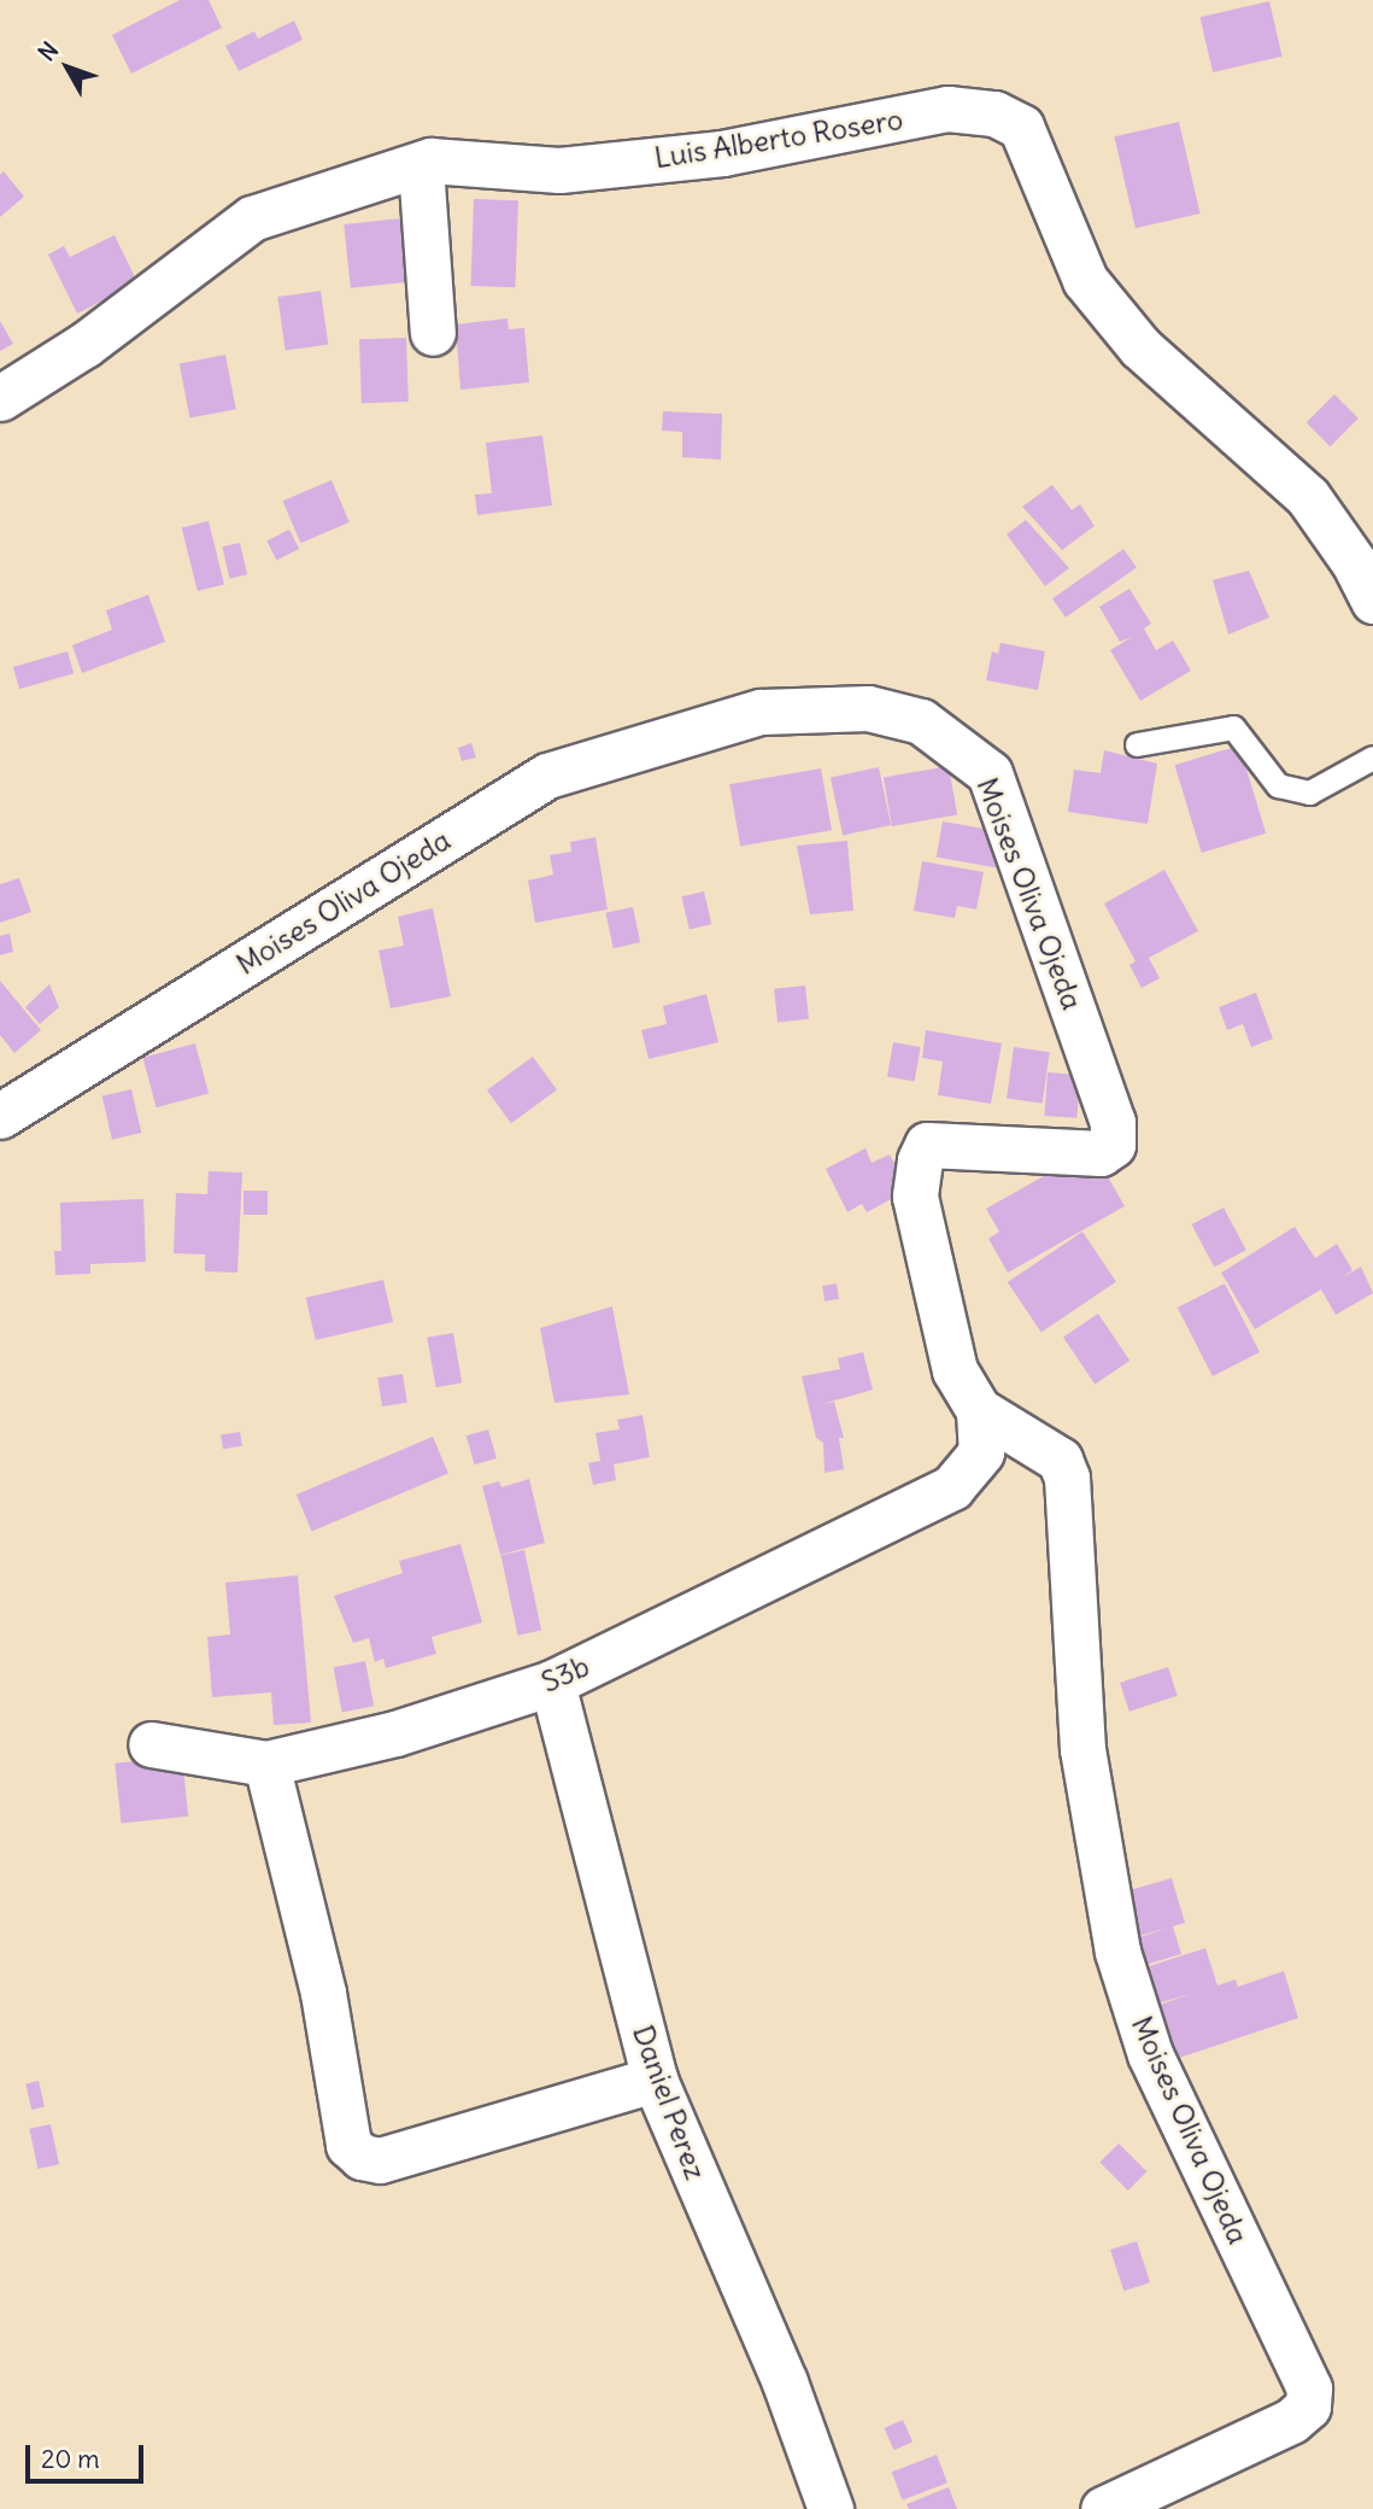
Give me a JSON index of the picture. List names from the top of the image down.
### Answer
{
  "streets": {
    "street": [
      "Luis Alberto Rosero",
      "Moises Oliva Ojeda",
      "S3b",
      "Daniel Perez"
    ]
  },
  "crossings": [
    ["Moises Oliva Ojeda", "S3b"],
    ["S3b", "Daniel Perez"]
  ],
  "scale_bar": "20 m",
  "north": "top left"
}
